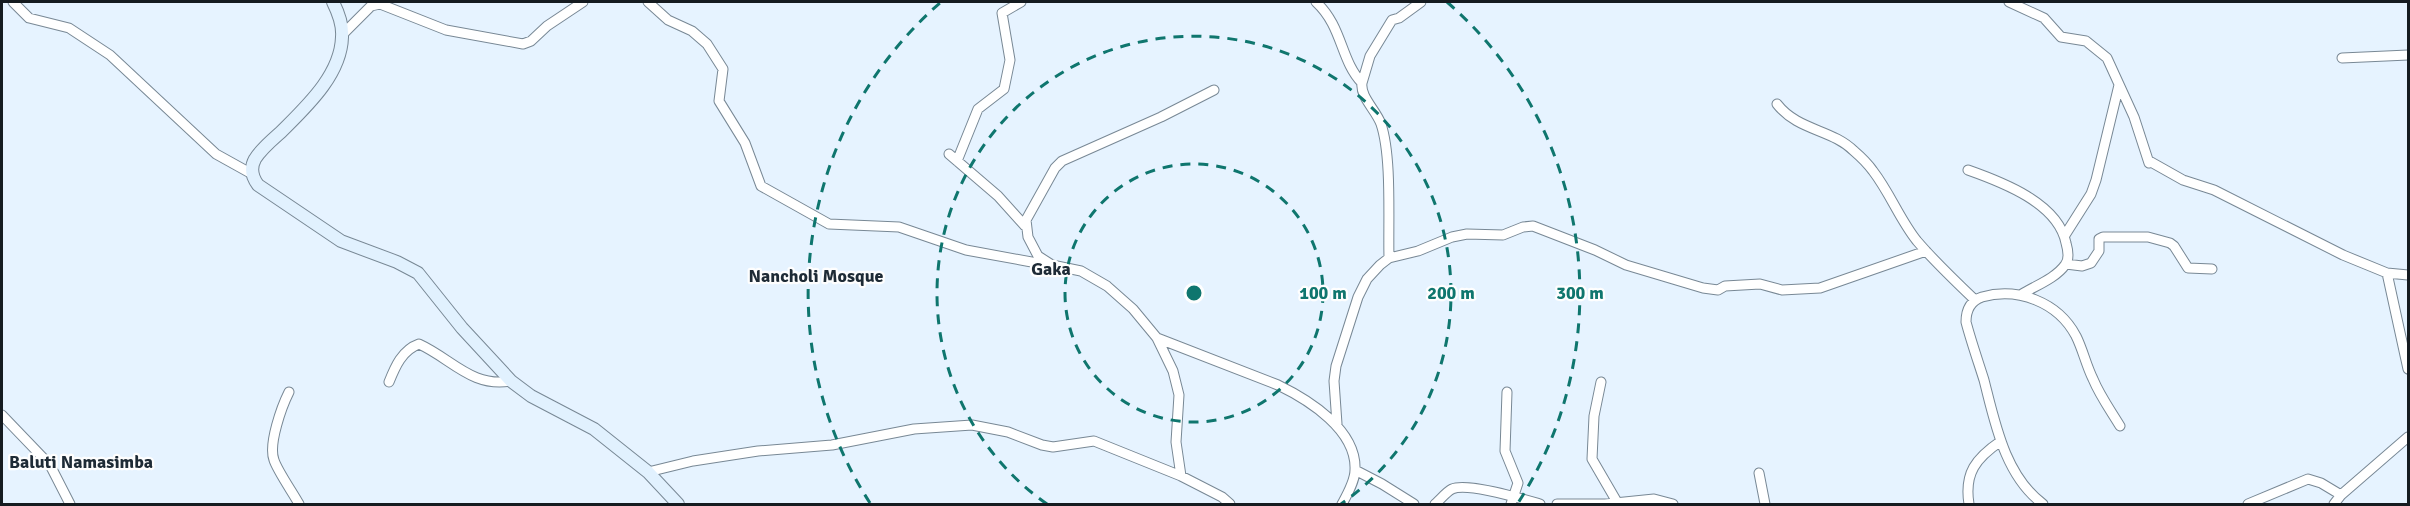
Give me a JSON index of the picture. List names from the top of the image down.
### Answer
{
  "districts": ["Gaka", "Nancholi Mosque", "Baluti Namasimba"],
  "rings": ["100 m", "200 m", "300 m"]
}
